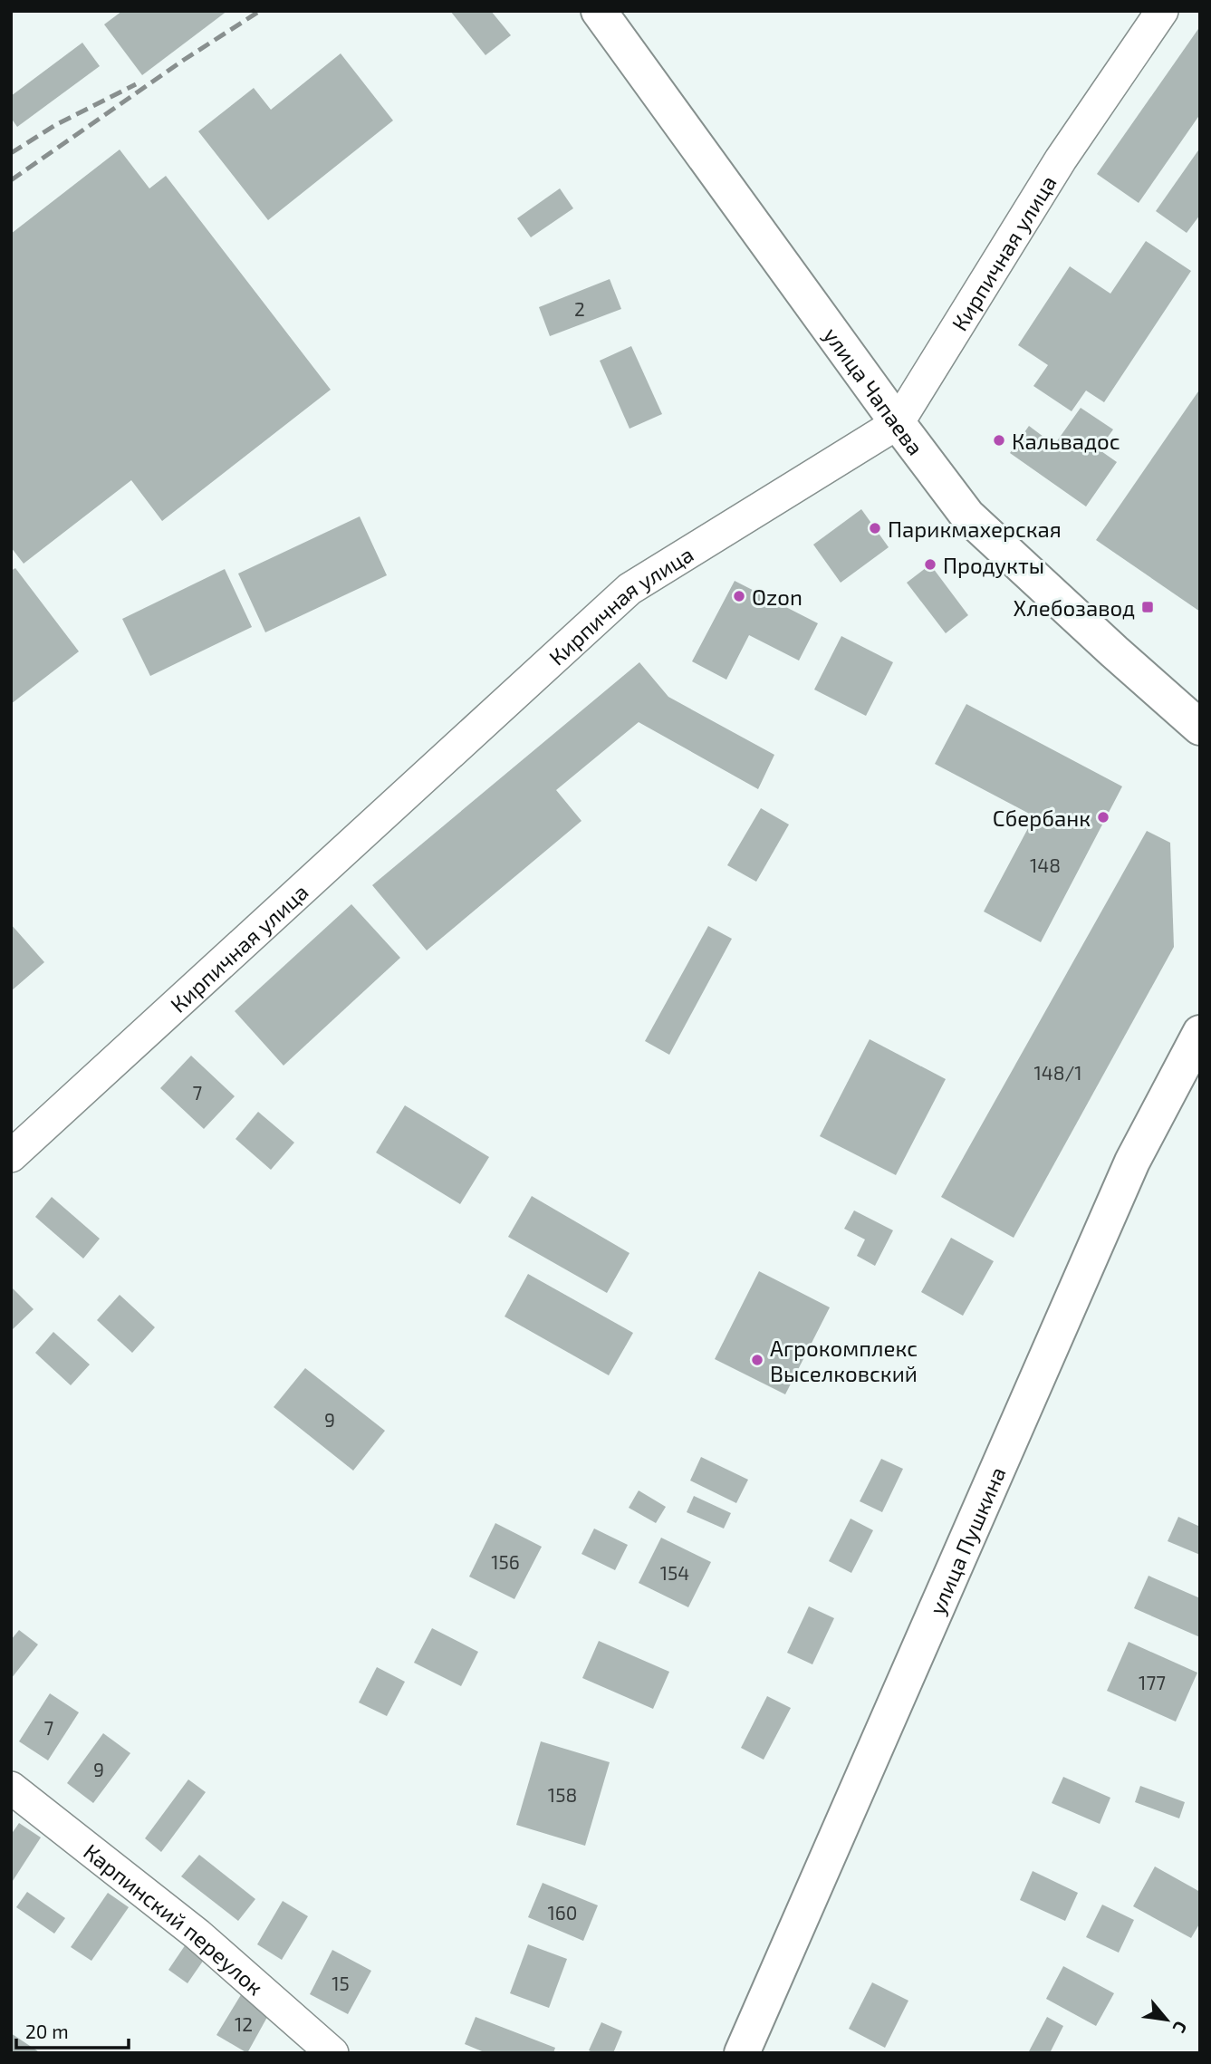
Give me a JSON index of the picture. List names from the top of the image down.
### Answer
{
  "streets": {
    "main road": ["улица Чапаева", "улица Пушкина"],
    "street": ["Кирпичная улица", "Карпинский переулок"]
  },
  "crossings": [
    ["Кирпичная улица", "улица Чапаева"]
  ],
  "places": {
    "other": [
      "Кальвадос",
      "Парикмахерская",
      "Продукты",
      "Ozon",
      "Сбербанк",
      "Агрокомплекс Выселковский"
    ],
    "transit": ["Хлебозавод"]
  },
  "house_numbers": [
    "2",
    "148",
    "148/1",
    "7",
    "9",
    "156",
    "154",
    "177",
    "7",
    "9",
    "158",
    "160",
    "15",
    "12"
  ],
  "scale_bar": "20 m",
  "north": "bottom right"
}
